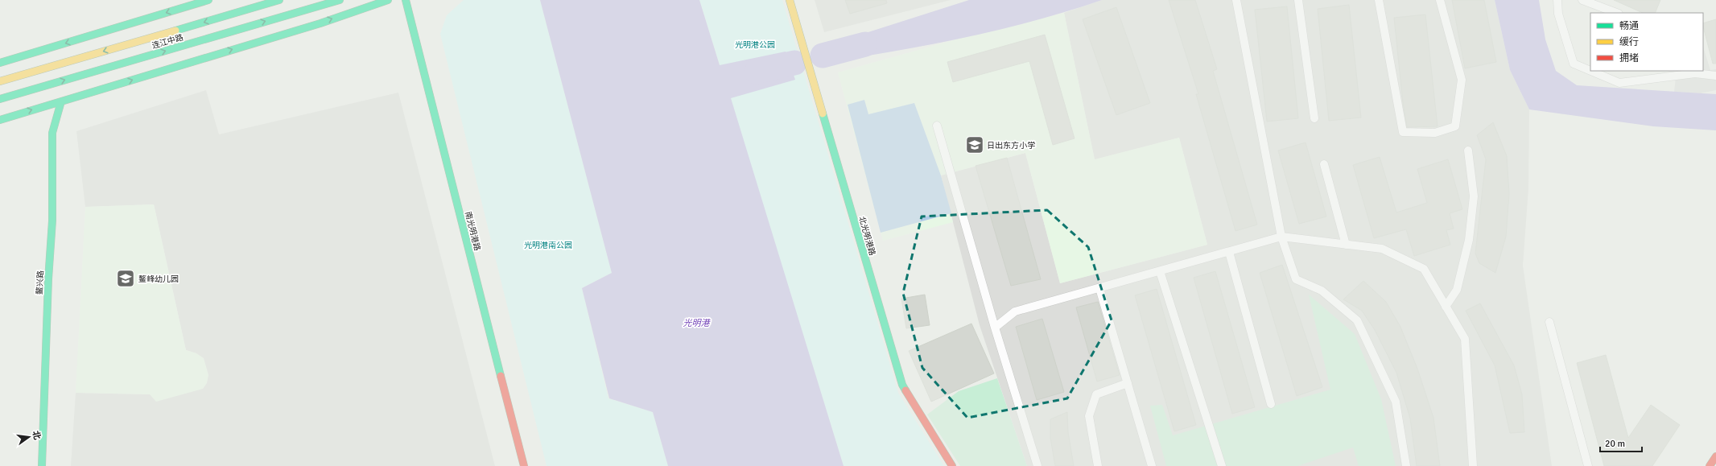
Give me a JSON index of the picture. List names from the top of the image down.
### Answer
{
  "streets": {
    "main road": [
      "连江中路",
      "南光明港路",
      "北光明港路",
      "鳌兴路"
    ]
  },
  "water": ["光明港"],
  "parks": ["光明港公园", "光明港南公园"],
  "places": {
    "school or university": ["日出东方小学", "鳌峰幼儿园"]
  },
  "legend": ["畅通", "缓行", "拥堵"],
  "scale_bar": "20 m",
  "north": "right"
}
